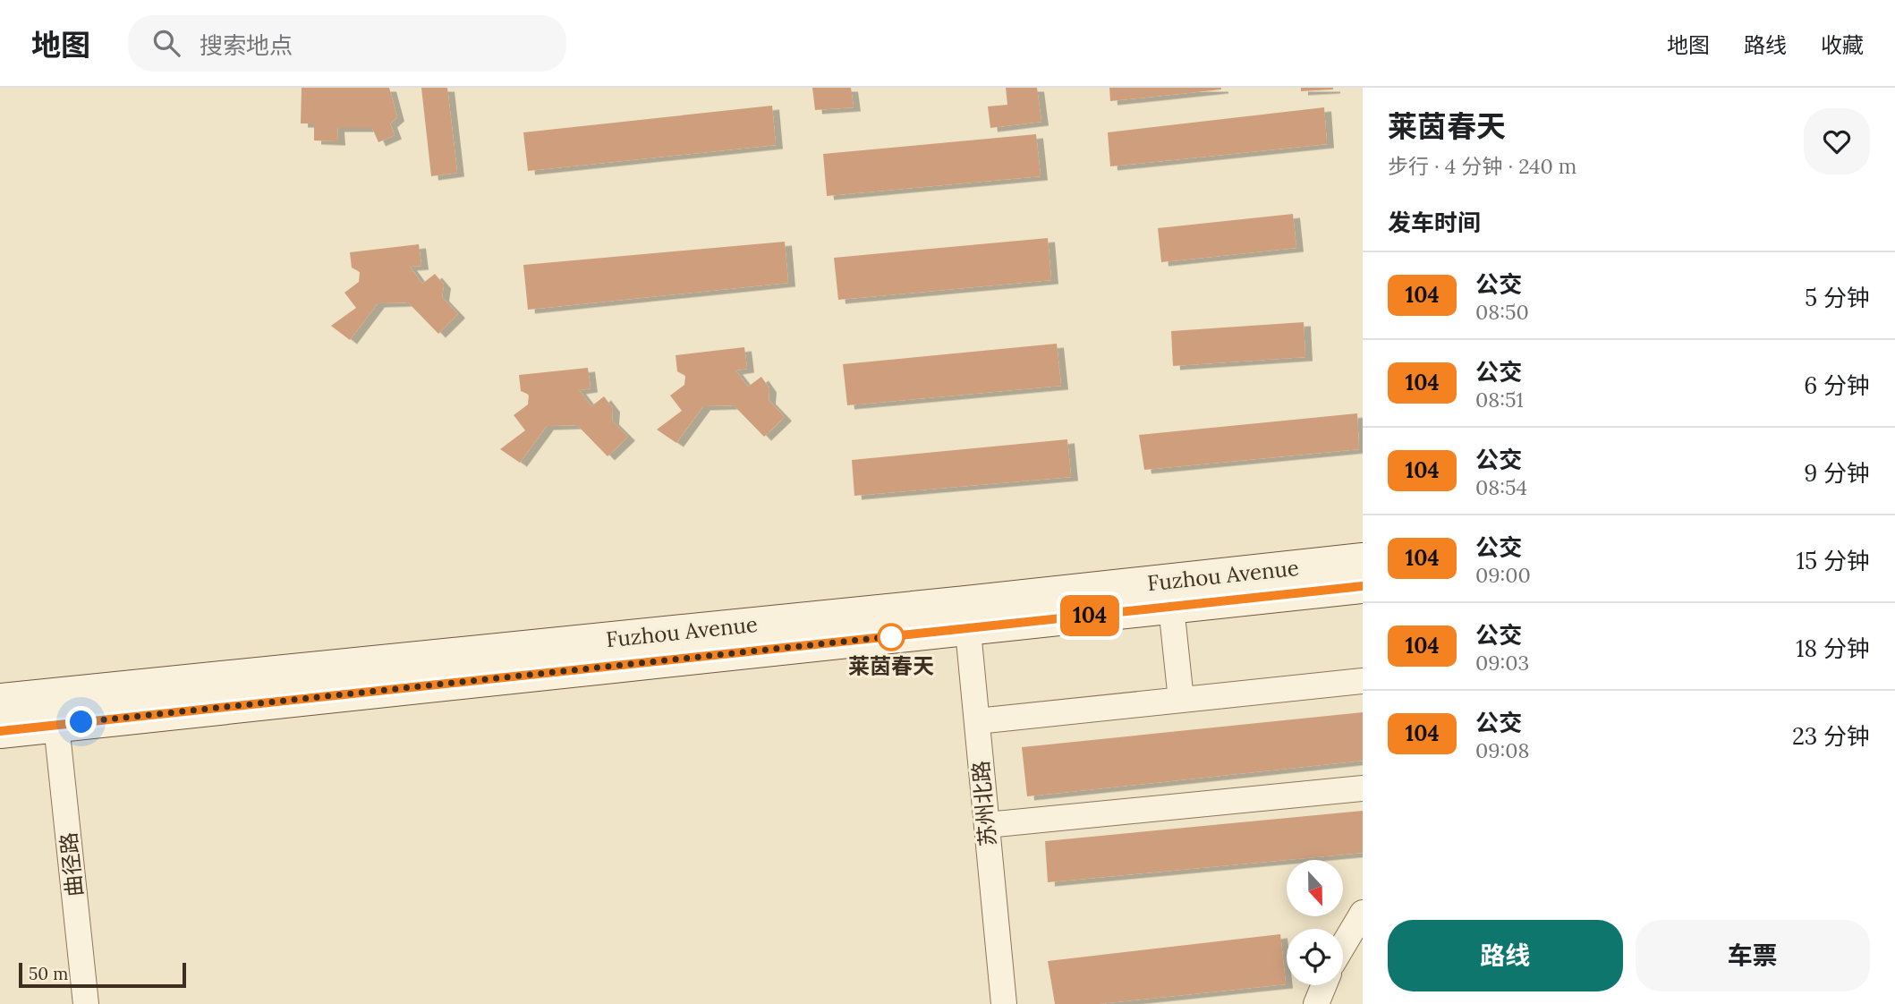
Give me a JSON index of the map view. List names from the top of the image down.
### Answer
{
  "streets": {
    "main road": ["Fuzhou Avenue"],
    "street": ["苏州北路", "曲径路"]
  },
  "crossings": [
    ["Fuzhou Avenue", "苏州北路"],
    ["Fuzhou Avenue", "曲径路"]
  ],
  "places": ["莱茵春天"],
  "lines": ["bus line 104"],
  "scale_bar": "50 m",
  "north": "bottom",
  "page": {
    "header": "地图",
    "search": "搜索地点",
    "nav": ["地图", "路线", "收藏"],
    "on_map": "104",
    "heading": [
      ["莱茵春天", "步行 · 4 分钟 · 240 m"],
      "发车时间"
    ],
    "list": [
      {
        "mark": "104",
        "name": "公交",
        "note": "08:50",
        "value": "5 分钟"
      },
      {
        "mark": "104",
        "name": "公交",
        "note": "08:51",
        "value": "6 分钟"
      },
      {
        "mark": "104",
        "name": "公交",
        "note": "08:54",
        "value": "9 分钟"
      },
      {
        "mark": "104",
        "name": "公交",
        "note": "09:00",
        "value": "15 分钟"
      },
      {
        "mark": "104",
        "name": "公交",
        "note": "09:03",
        "value": "18 分钟"
      },
      {
        "mark": "104",
        "name": "公交",
        "note": "09:08",
        "value": "23 分钟"
      }
    ],
    "buttons": ["路线", "车票"],
    "scale": "50 m"
  }
}
